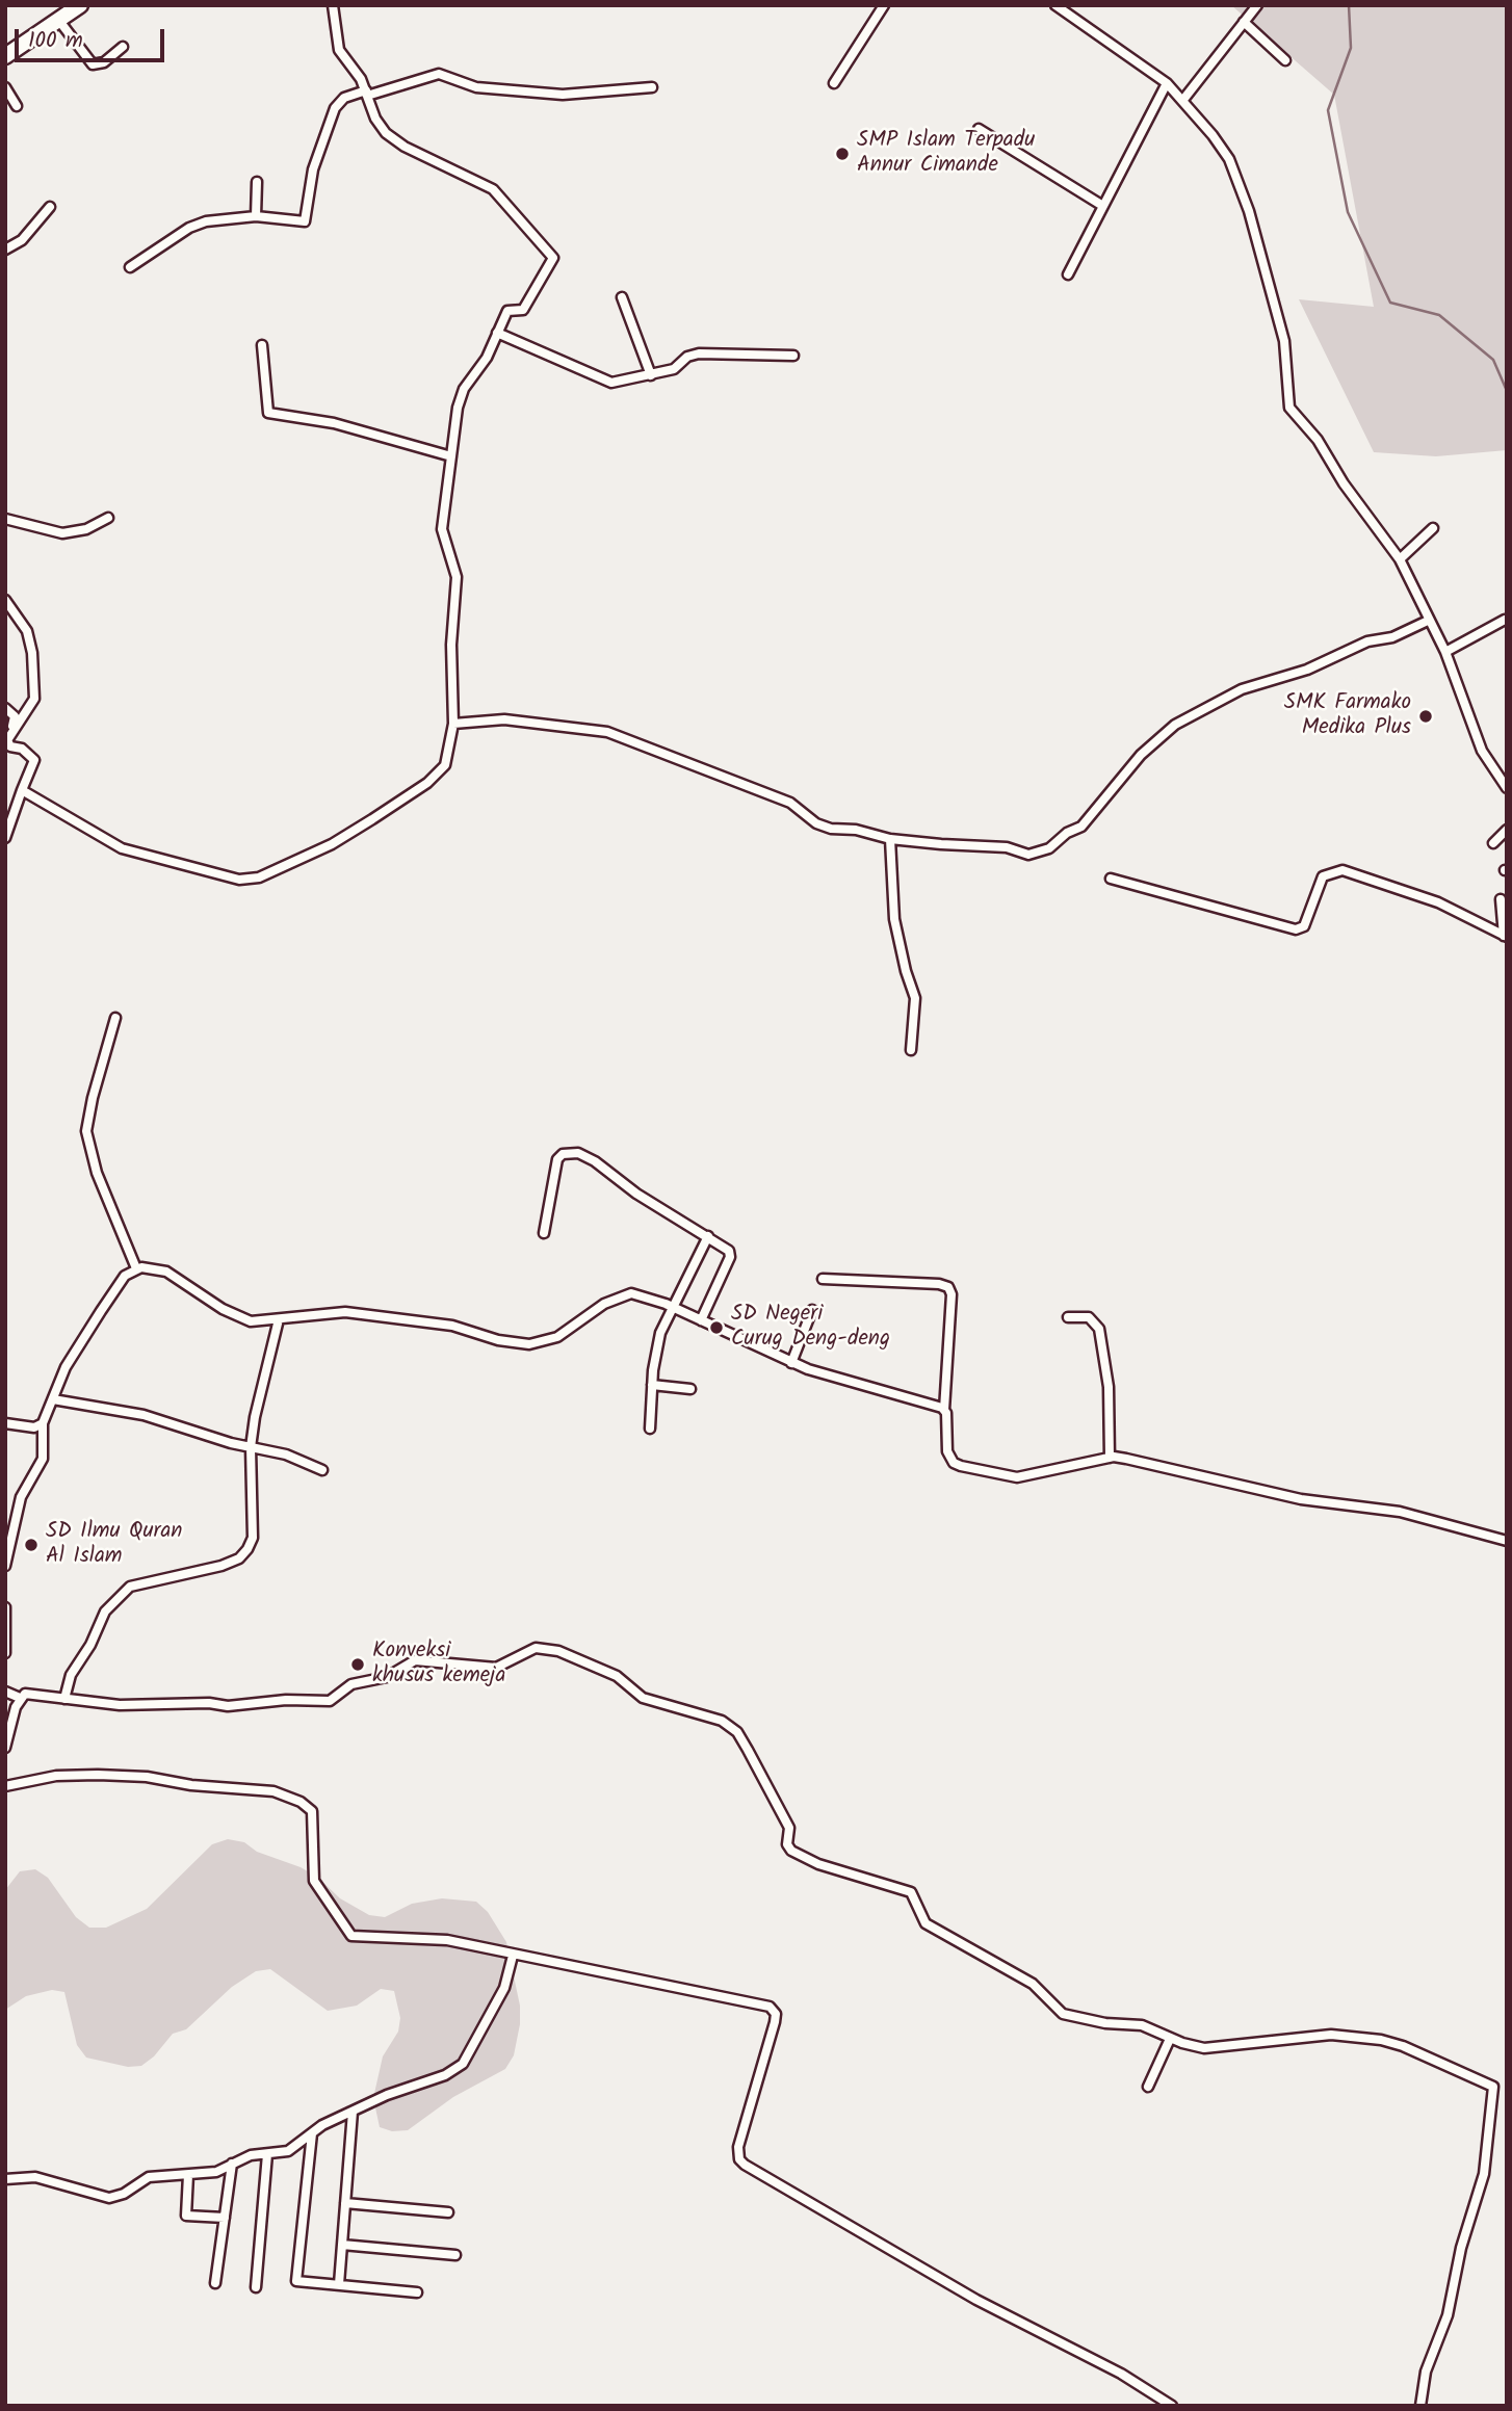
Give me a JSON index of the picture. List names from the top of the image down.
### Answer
{
  "places": [
    "SMP Islam Terpadu Annur Cimande",
    "SMK Farmako Medika Plus",
    "SD Negeri Curug Deng-deng",
    "SD Ilmu Quran Al Islam",
    "Konveksi khusus kemeja"
  ],
  "scale_bar": "100 m"
}
